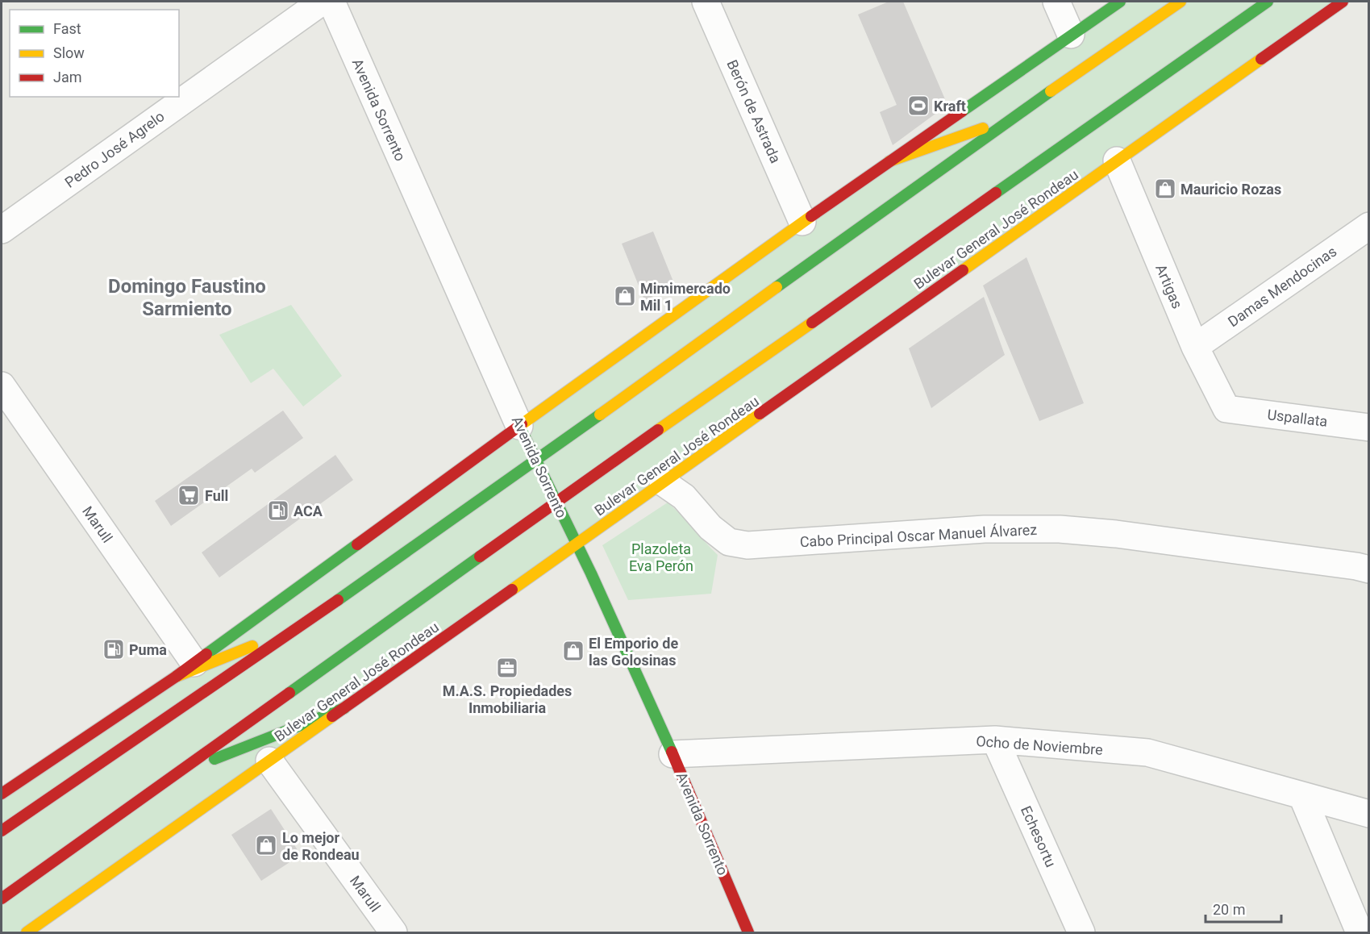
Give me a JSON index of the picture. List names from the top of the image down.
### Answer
{
  "streets": {
    "main road": ["Avenida Sorrento", "Bulevar General José Rondeau"],
    "street": [
      "Berón de Astrada",
      "Pedro José Agrelo",
      "Artigas",
      "Damas Mendocinas",
      "Uspallata",
      "Marull",
      "Cabo Principal Oscar Manuel Álvarez",
      "Ocho de Noviembre",
      "Echesortu"
    ]
  },
  "crossings": [
    ["Avenida Sorrento", "Bulevar General José Rondeau"],
    ["Avenida Sorrento", "Ocho de Noviembre"],
    ["Bulevar General José Rondeau", "Artigas"],
    ["Bulevar General José Rondeau", "Marull"],
    ["Bulevar General José Rondeau", "Cabo Principal Oscar Manuel Álvarez"],
    ["Artigas", "Damas Mendocinas"],
    ["Artigas", "Uspallata"],
    ["Ocho de Noviembre", "Echesortu"]
  ],
  "districts": ["Domingo Faustino Sarmiento"],
  "parks": ["Plazoleta Eva Perón"],
  "places": {
    "sports": ["Kraft"],
    "shop": [
      "Mauricio Rozas",
      "Mimimercado Mil 1",
      "El Emporio de las Golosinas",
      "Lo mejor de Rondeau"
    ],
    "supermarket": ["Full"],
    "fuel station": ["ACA", "Puma"],
    "office": ["M.A.S. Propiedades Inmobiliaria"]
  },
  "legend": ["Fast", "Slow", "Jam"],
  "scale_bar": "20 m"
}
